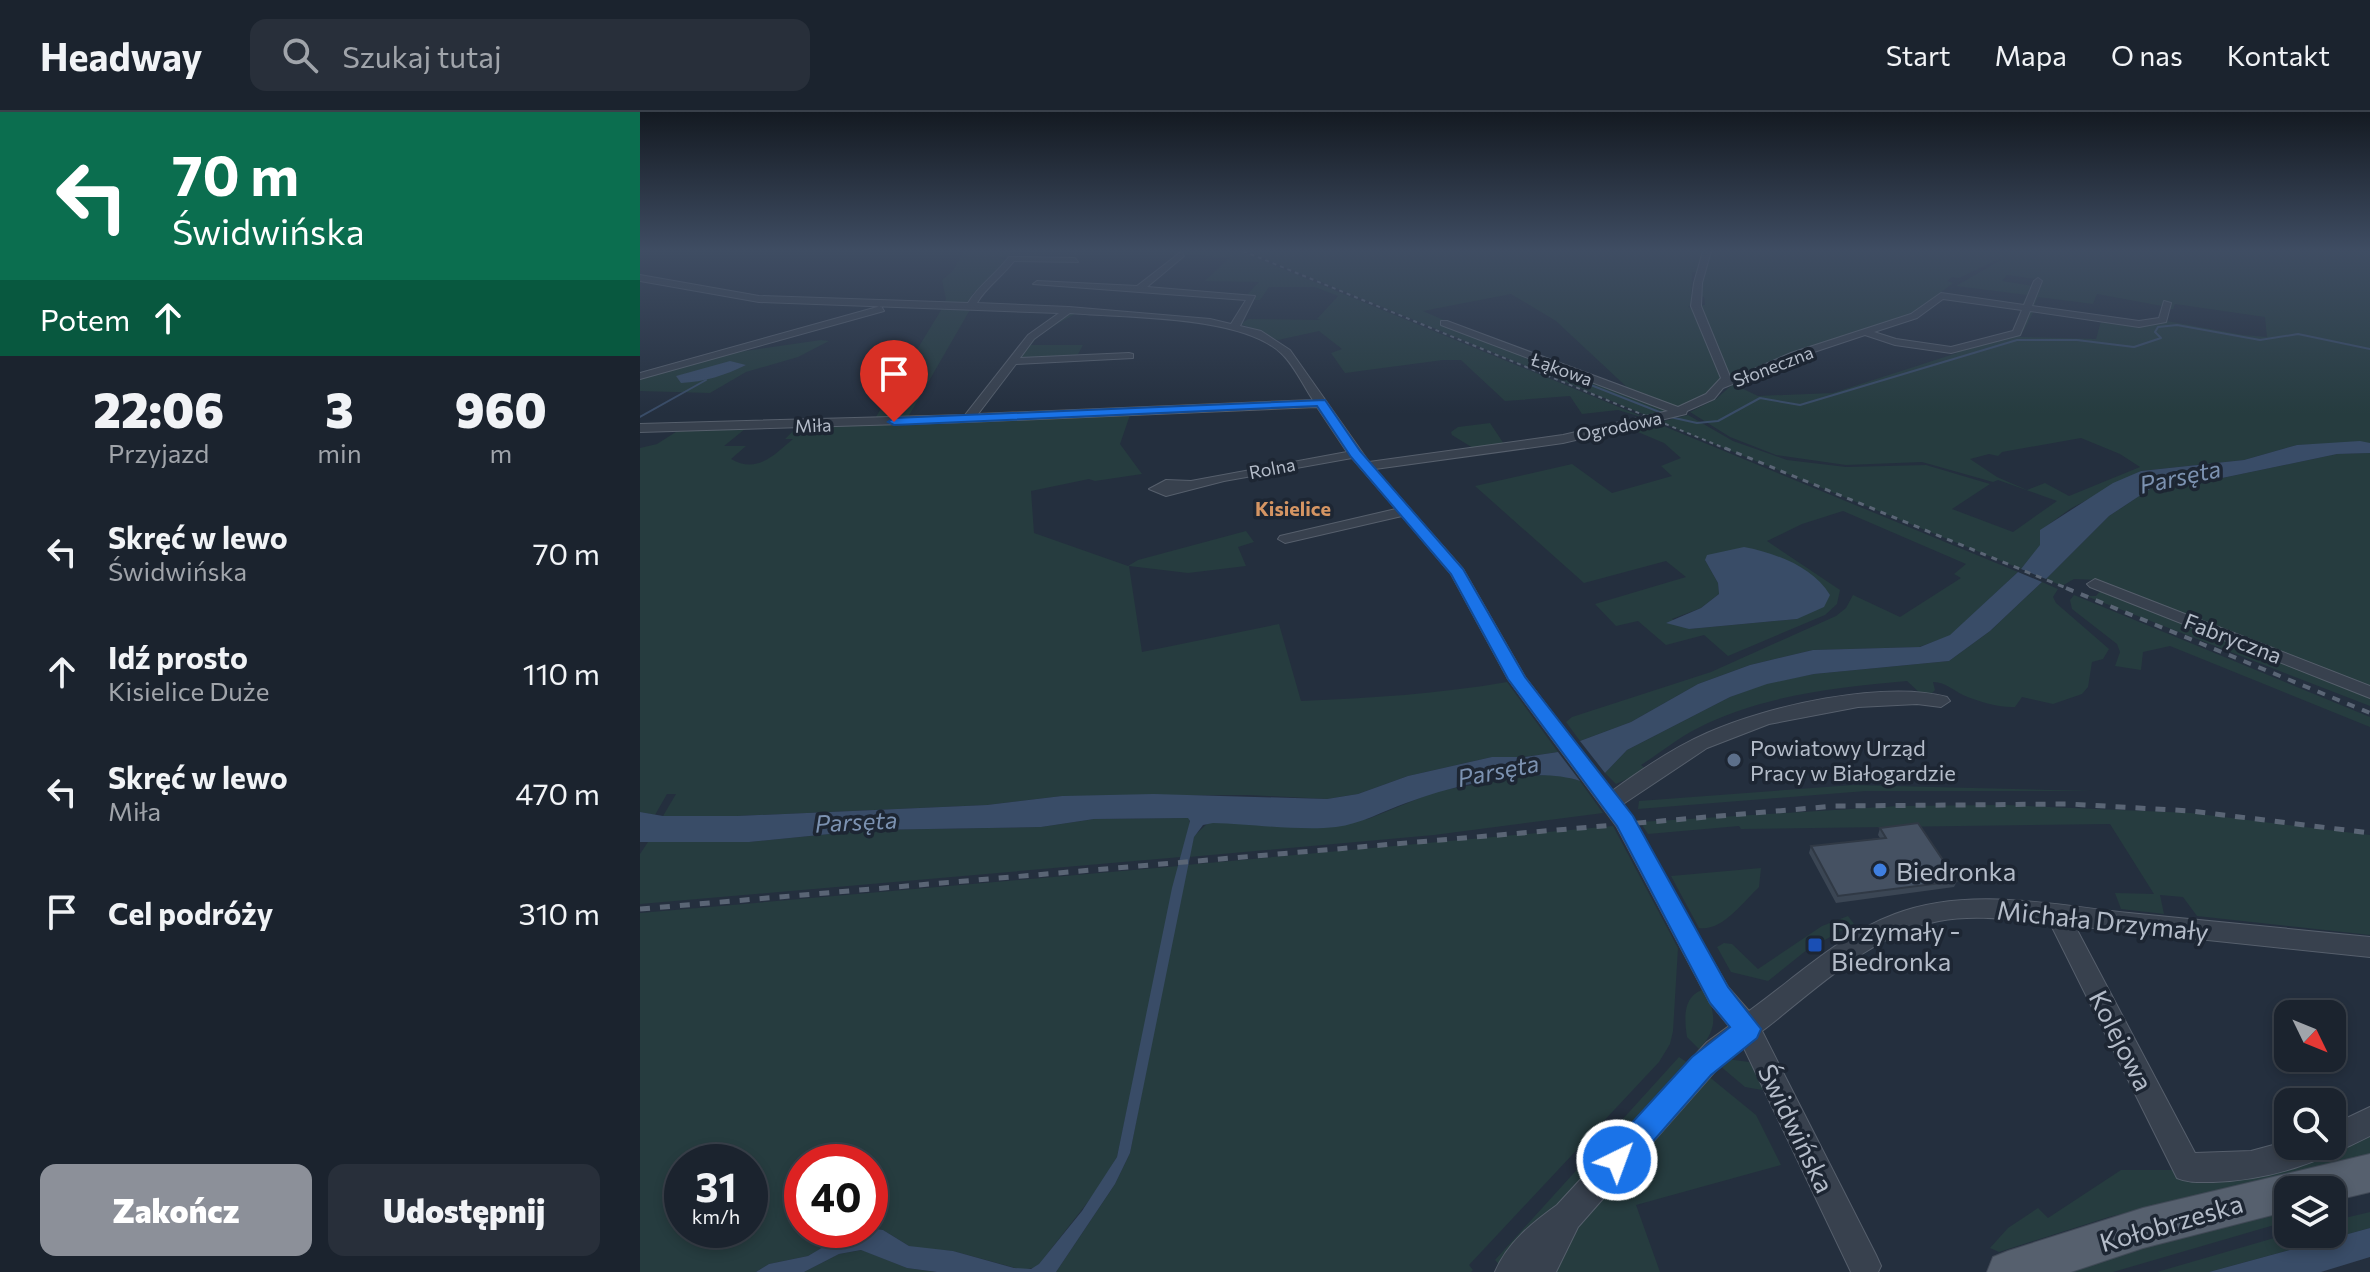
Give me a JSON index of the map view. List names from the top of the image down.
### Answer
{
  "streets": {
    "main road": ["Kołobrzeska"],
    "street": [
      "Słoneczna",
      "Łąkowa",
      "Miła",
      "Ogrodowa",
      "Rolna",
      "Fabryczna",
      "Michała Drzymały",
      "Kolejowa",
      "Świdwińska"
    ]
  },
  "crossings": [
    ["Słoneczna", "Ogrodowa"],
    ["Łąkowa", "Ogrodowa"],
    ["Miła", "Świdwińska"],
    ["Ogrodowa", "Świdwińska"],
    ["Rolna", "Świdwińska"],
    ["Michała Drzymały", "Kolejowa"],
    ["Michała Drzymały", "Świdwińska"]
  ],
  "districts": ["Kisielice"],
  "water": ["Parsęta"],
  "places": {
    "other": ["Powiatowy Urząd Pracy w Białogardzie", "Biedronka"],
    "transit": ["Drzymały - Biedronka"]
  },
  "north": "bottom right",
  "page": {
    "header": "Headway",
    "search": "Szukaj tutaj",
    "nav": [
      "Start",
      "Mapa",
      "O nas",
      "Kontakt"
    ],
    "turn": ["70 m", "Świdwińska"],
    "then": "Potem",
    "eta": [
      "22:06",
      "Przyjazd",
      "3",
      "min",
      "960",
      "m"
    ],
    "list": [
      {
        "name": "Skręć w lewo",
        "note": "Świdwińska",
        "value": "70 m"
      },
      {
        "name": "Idź prosto",
        "note": "Kisielice Duże",
        "value": "110 m"
      },
      {
        "name": "Skręć w lewo",
        "note": "Miła",
        "value": "470 m"
      },
      {
        "name": "Cel podróży",
        "value": "310 m"
      }
    ],
    "speed": "31 km/h",
    "limit": "40",
    "buttons": ["Zakończ", "Udostępnij"]
  }
}
